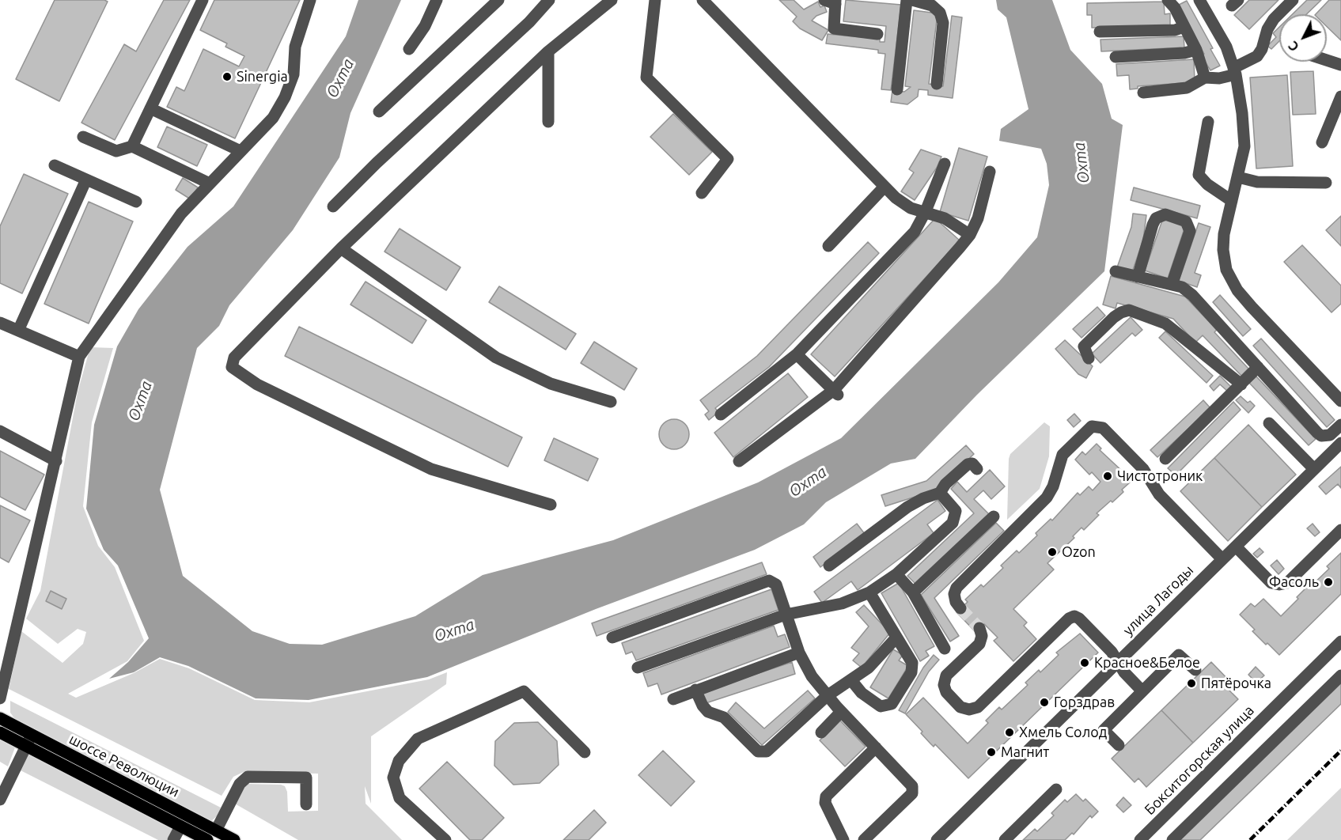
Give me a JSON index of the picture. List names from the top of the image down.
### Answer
{
  "streets": {
    "main road": ["шоссе Революции"],
    "street": ["улица Лагоды", "Бокситогорская улица"]
  },
  "water": ["Охта"],
  "places": [
    "Sinergia",
    "Чистотроник",
    "Ozon",
    "Фасоль",
    "Красное&Белое",
    "Пятёрочка",
    "Горздрав",
    "Хмель Солод",
    "Магнит"
  ],
  "north": "bottom left"
}
